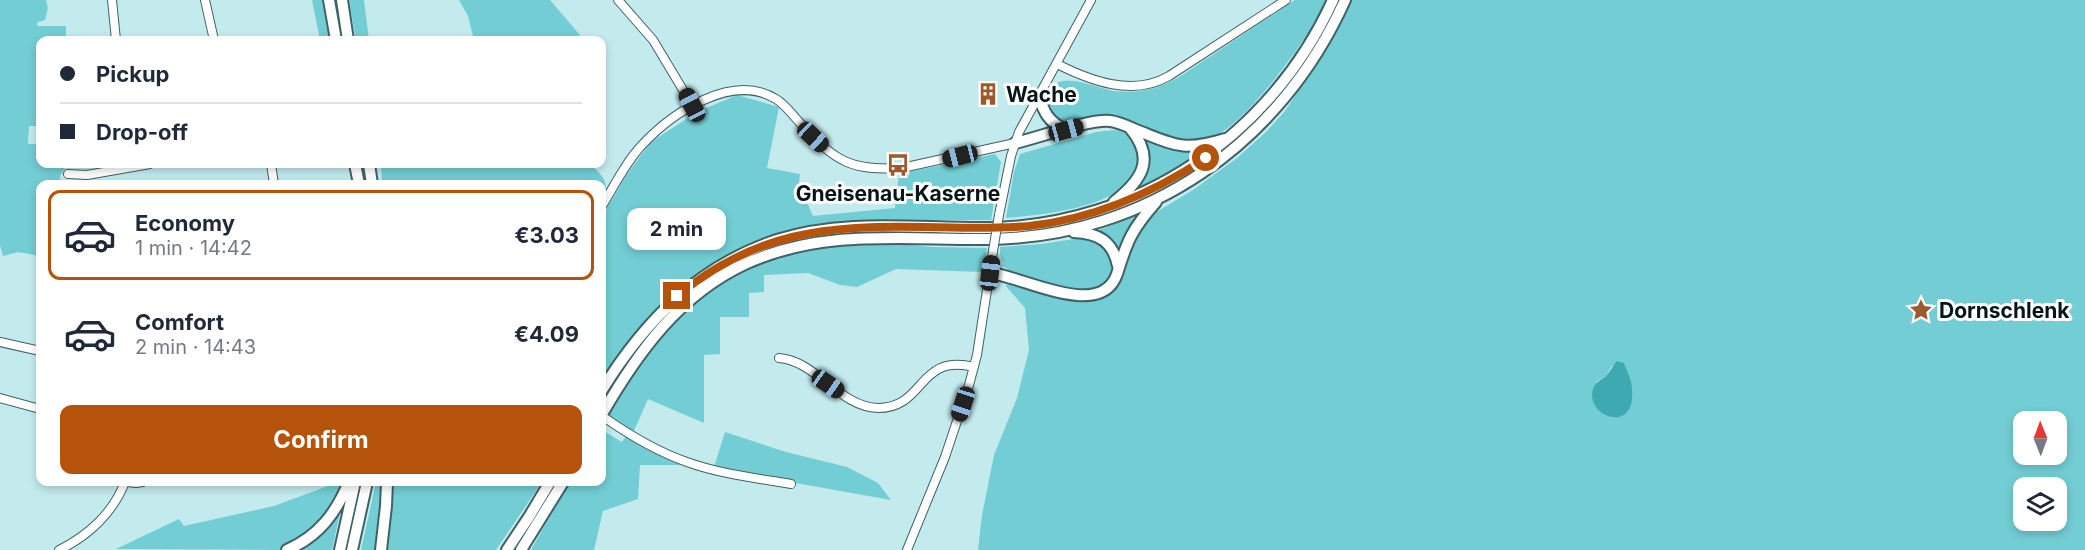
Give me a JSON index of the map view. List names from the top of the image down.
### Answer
{
  "places": {
    "building": ["Wache"],
    "bus stop": ["Gneisenau-Kaserne"],
    "place": ["Dornschlenk"]
  },
  "north": "top",
  "page": {
    "banner": ["Pickup", "Drop-off"],
    "list": [
      {
        "name": "Economy",
        "note": "1 min · 14:42",
        "value": "€3.03"
      },
      {
        "name": "Comfort",
        "note": "2 min · 14:43",
        "value": "€4.09"
      }
    ],
    "bubble": "2 min",
    "buttons": "Confirm"
  }
}
